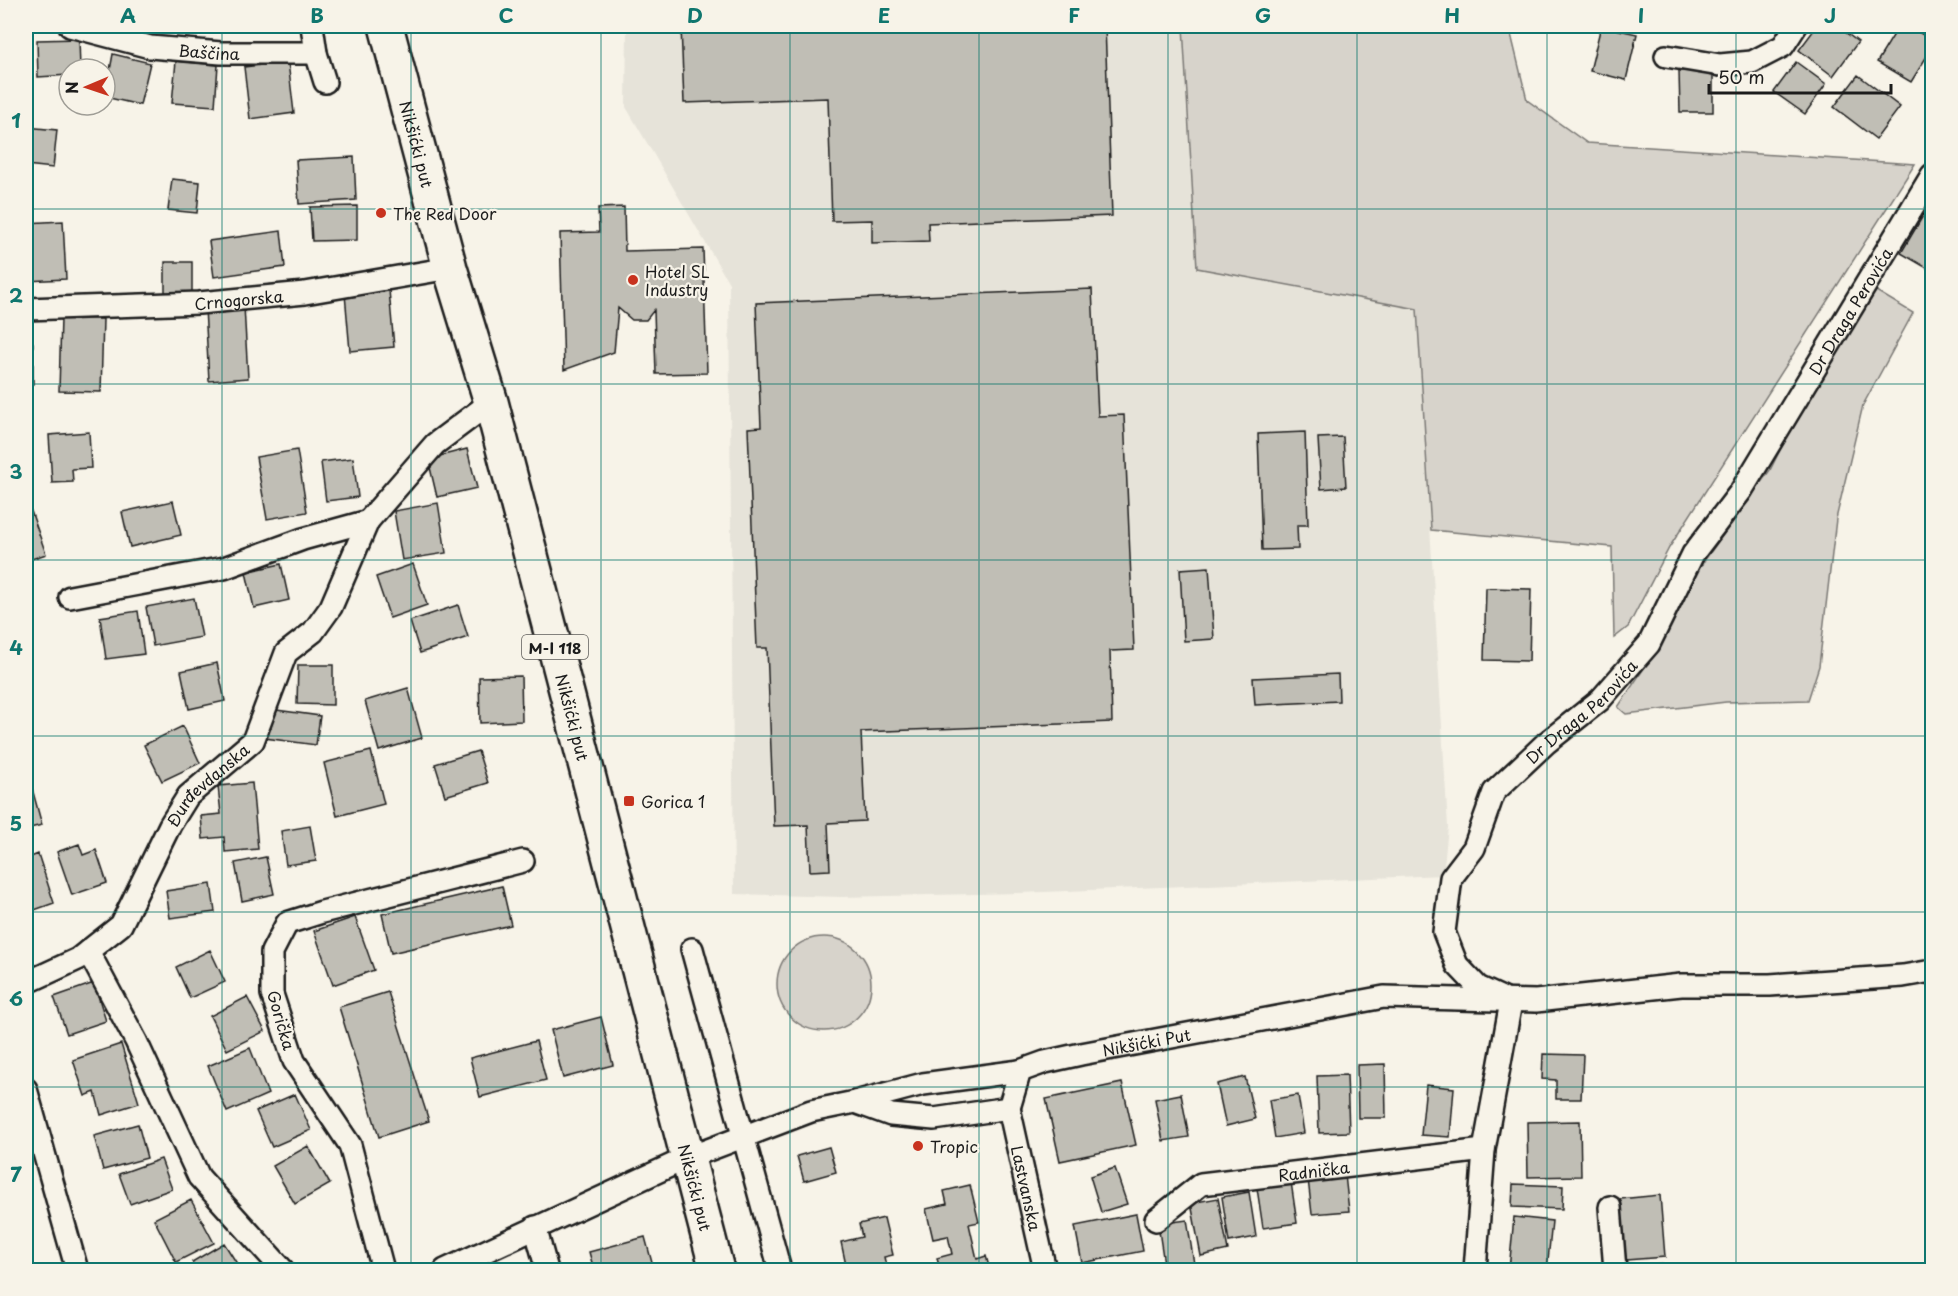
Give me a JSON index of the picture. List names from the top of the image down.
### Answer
{
  "streets": {
    "main road": ["Nikšićki put", "M-I 118"],
    "street": [
      "Baščina",
      "Crnogorska",
      "Dr Draga Perovića",
      "Đurđevdanska",
      "Gorička",
      "Nikšićki Put",
      "Radnička",
      "Lastvanska"
    ]
  },
  "crossings": [
    ["Nikšićki put", "Crnogorska"],
    ["Nikšićki put", "Đurđevdanska"],
    ["Dr Draga Perovića", "Nikšićki Put"]
  ],
  "places": {
    "other": ["The Red Door", "Hotel SL Industry", "Tropic"],
    "transit": ["Gorica 1"]
  },
  "scale_bar": "50 m",
  "north": "left",
  "grid": {
    "columns": [
      "A",
      "B",
      "C",
      "D",
      "E",
      "F",
      "G",
      "H",
      "I",
      "J"
    ],
    "rows": [
      "1",
      "2",
      "3",
      "4",
      "5",
      "6",
      "7"
    ]
  }
}
